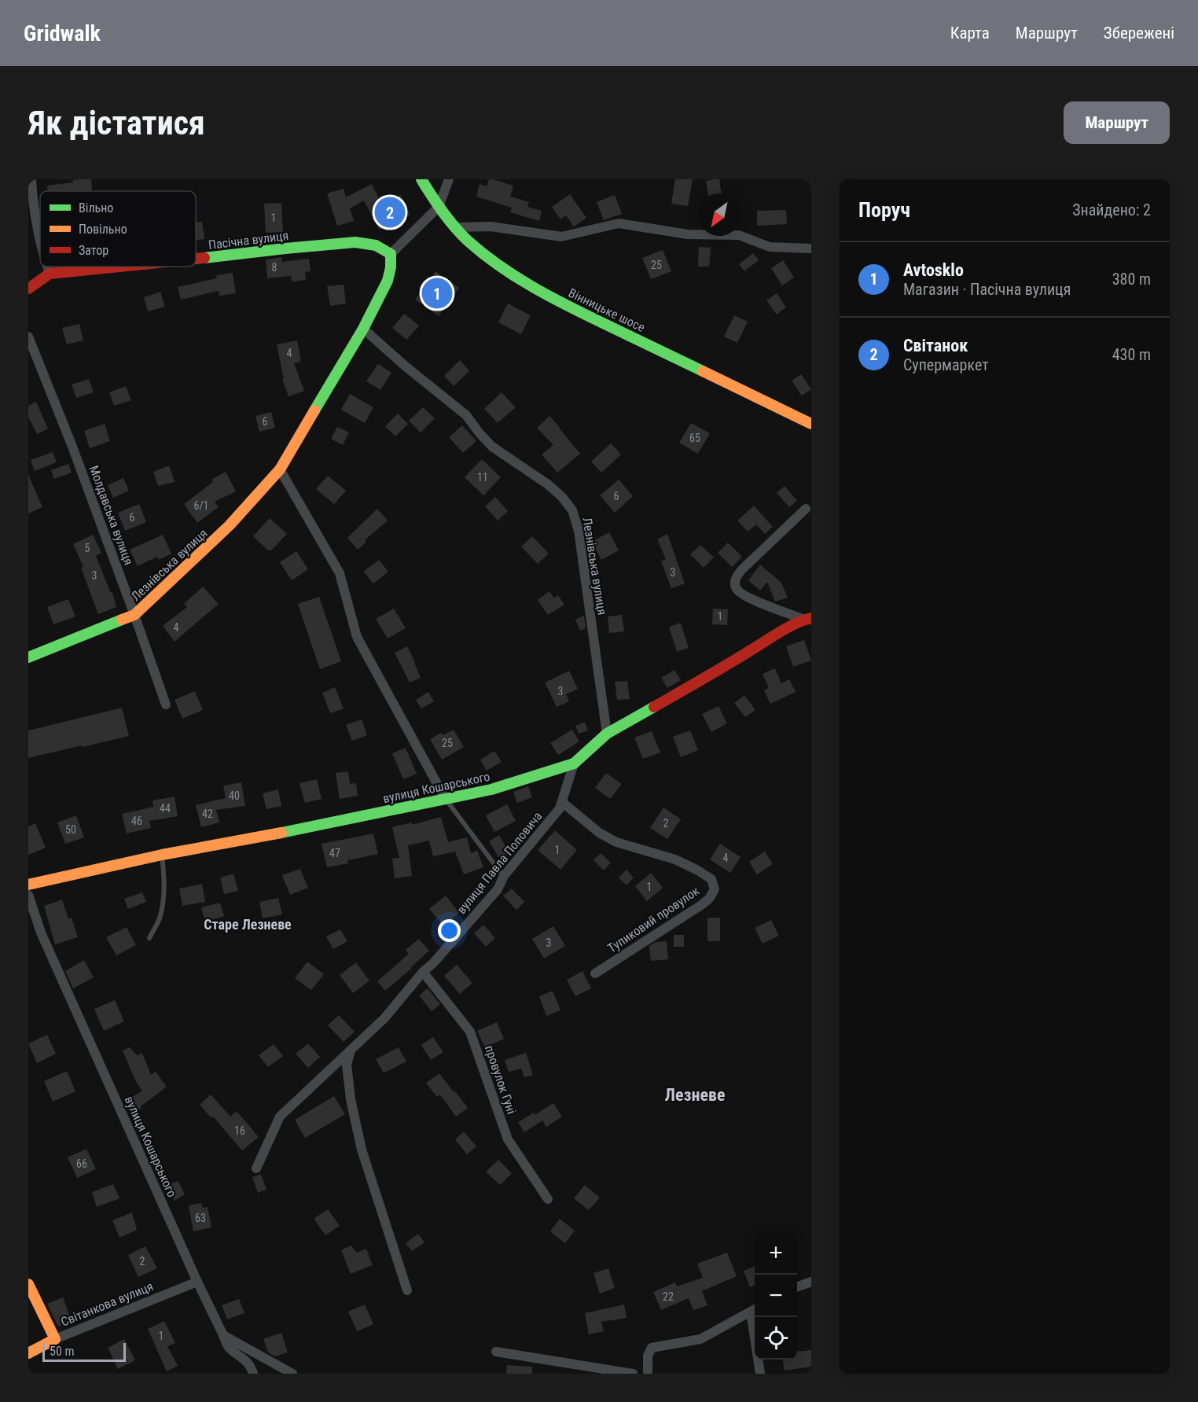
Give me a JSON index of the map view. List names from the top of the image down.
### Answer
{
  "streets": {
    "street": [
      "Пасічна вулиця",
      "Вінницьке шосе",
      "Молдавська вулиця",
      "Лезнівська вулиця",
      "вулиця Кошарського",
      "вулиця Павла Поповича",
      "Тупиковий провулок",
      "провулок Гуні",
      "Світанкова вулиця"
    ]
  },
  "crossings": [
    ["Пасічна вулиця", "Лезнівська вулиця"],
    ["Молдавська вулиця", "Лезнівська вулиця"],
    ["Лезнівська вулиця", "вулиця Кошарського"],
    ["вулиця Кошарського", "вулиця Павла Поповича"],
    ["вулиця Кошарського", "Світанкова вулиця"],
    ["вулиця Павла Поповича", "Тупиковий провулок"],
    ["вулиця Павла Поповича", "провулок Гуні"]
  ],
  "districts": ["Старе Лезневе", "Лезневе"],
  "house_numbers": [
    "1",
    "25",
    "8",
    "4",
    "6",
    "65",
    "11",
    "6",
    "6/1",
    "6",
    "5",
    "3",
    "3",
    "1",
    "4",
    "3",
    "25",
    "40",
    "44",
    "42",
    "46",
    "2",
    "50",
    "1",
    "47",
    "4",
    "1",
    "3",
    "16",
    "66",
    "63",
    "2",
    "22",
    "1"
  ],
  "legend": ["Вільно", "Повільно", "Затор"],
  "scale_bar": "50 m",
  "north": "bottom left",
  "page": {
    "header": "Gridwalk",
    "nav": ["Карта", "Маршрут", "Збережені"],
    "buttons": "Маршрут",
    "title": "Як дістатися",
    "heading": ["Поруч", "Знайдено: 2"],
    "pins": ["2", "1"],
    "list": [
      {
        "mark": "1",
        "name": "Avtosklo",
        "note": "Магазин · Пасічна вулиця",
        "value": "380 m"
      },
      {
        "mark": "2",
        "name": "Світанок",
        "note": "Супермаркет",
        "value": "430 m"
      }
    ],
    "map_buttons": ["+", "−"],
    "scale": "50 m"
  }
}
